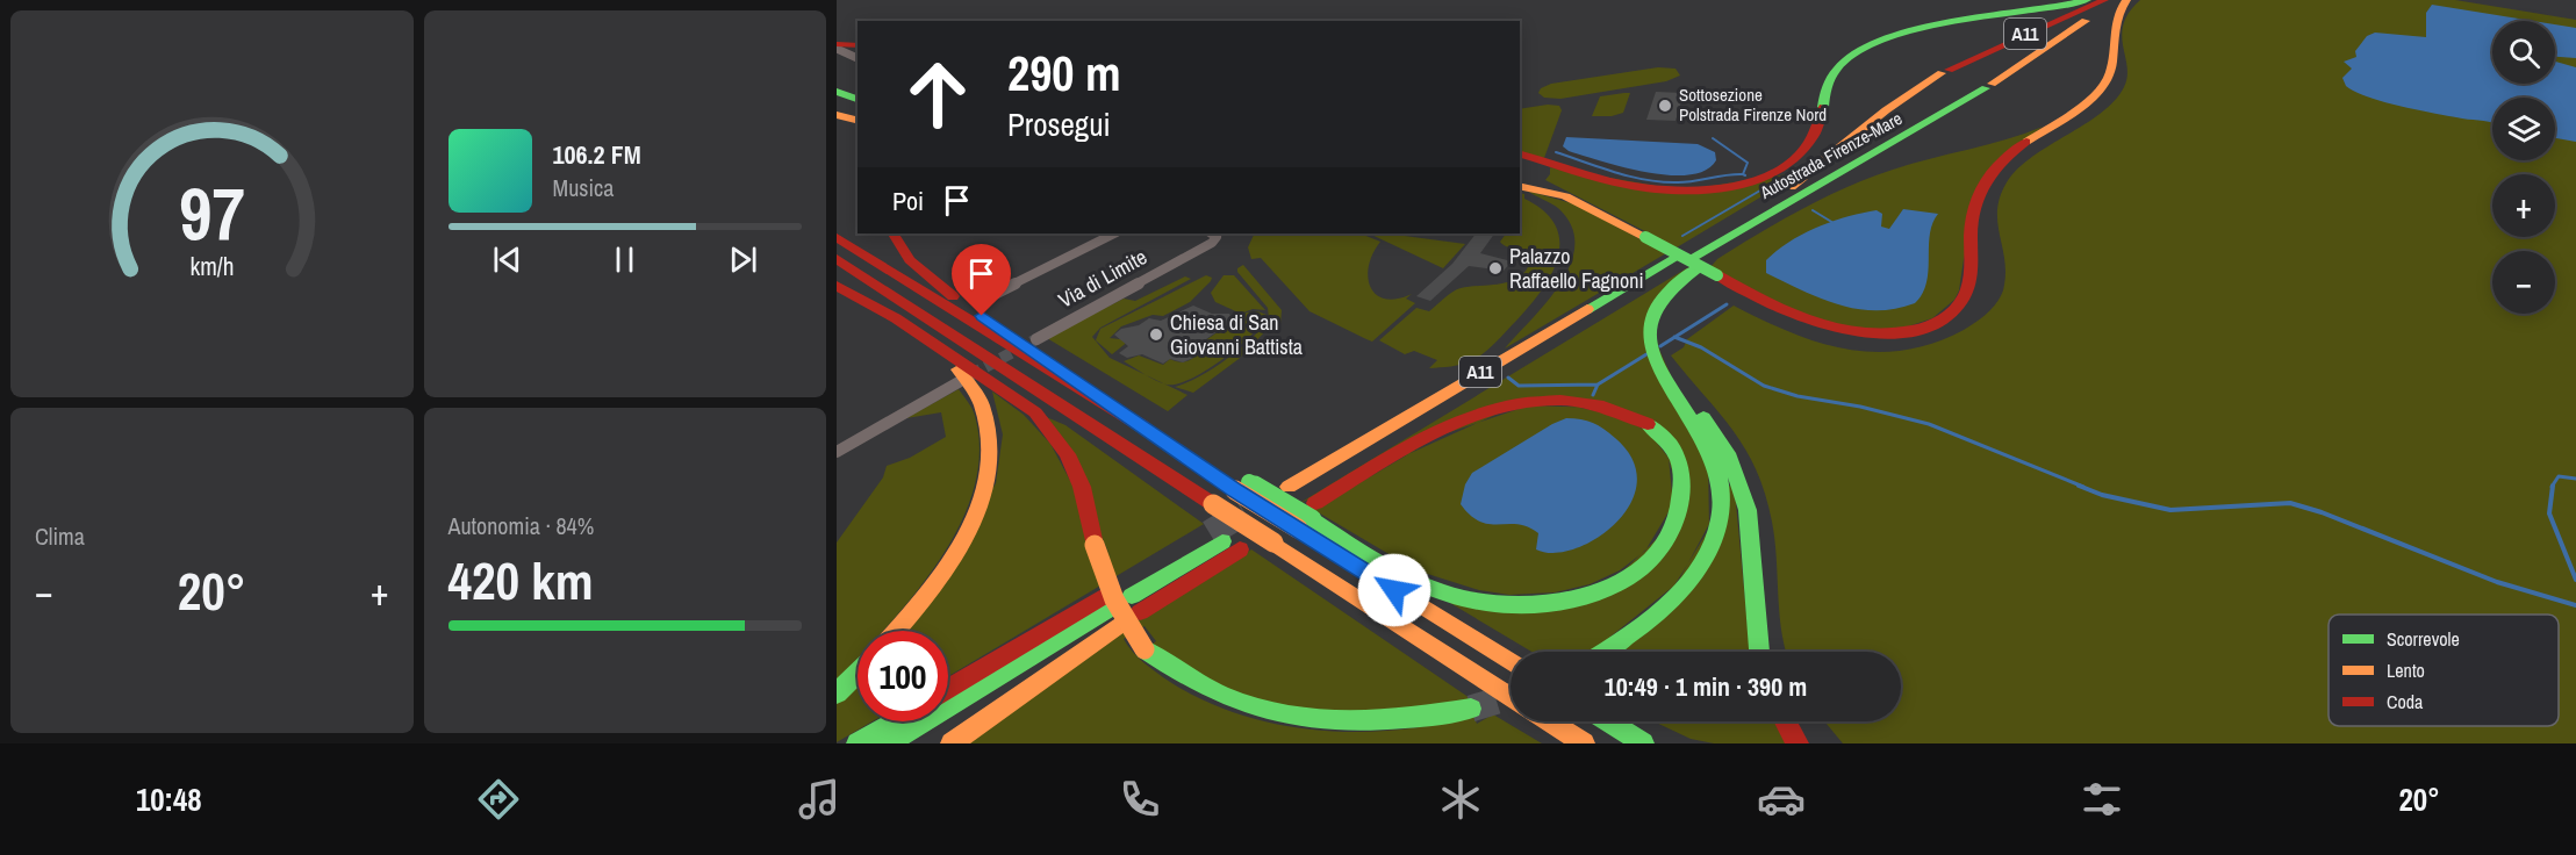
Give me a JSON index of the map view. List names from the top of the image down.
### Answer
{
  "streets": {
    "highway": ["A11", "Autostrada Firenze-Mare"],
    "street": ["Via di Limite"]
  },
  "places": ["Sottosezione Polstrada Firenze Nord", "Palazzo Raffaello Fagnoni", "Chiesa di San Giovanni Battista"],
  "legend": ["Scorrevole", "Lento", "Coda"],
  "page": {
    "map_buttons": ["+", "−"],
    "turn": ["290 m", "Prosegui"],
    "song": ["106.2 FM", "Musica"],
    "then": "Poi",
    "tile": [
      "Clima",
      ["Autonomia · 84%", "420 km"]
    ],
    "heat": ["−", "20°", "+"],
    "limit": "100",
    "trip": "10:49 · 1 min · 390 m",
    "tabs": ["10:48", "20°"],
    "gauge": ["97", "km/h"]
  }
}
